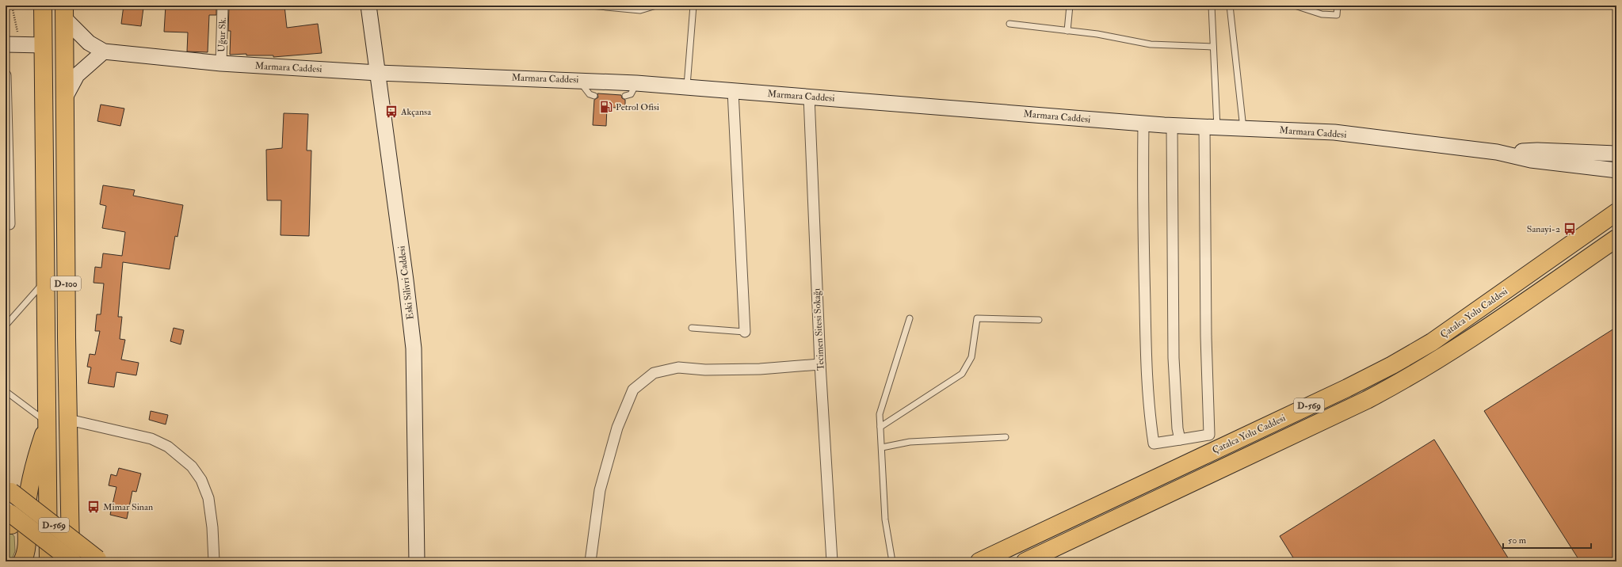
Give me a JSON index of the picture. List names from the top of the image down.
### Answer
{
  "streets": {
    "highway": ["D-100", "Çatalca Yolu Caddesi", "D-569"],
    "main road": ["Marmara Caddesi", "Eski Silivri Caddesi"],
    "street": ["Uğur Sk.", "Tecimen Sitesi Sokağı"]
  },
  "crossings": [
    ["Uğur Sk.", "Marmara Caddesi"],
    ["Marmara Caddesi", "Eski Silivri Caddesi"],
    ["Marmara Caddesi", "Tecimen Sitesi Sokağı"],
    ["D-100", "D-569"]
  ],
  "places": {
    "fuel station": ["Petrol Ofisi"],
    "bus stop": ["Akçansa", "Sanayi-2", "Mimar Sinan"]
  },
  "scale_bar": "50 m"
}
